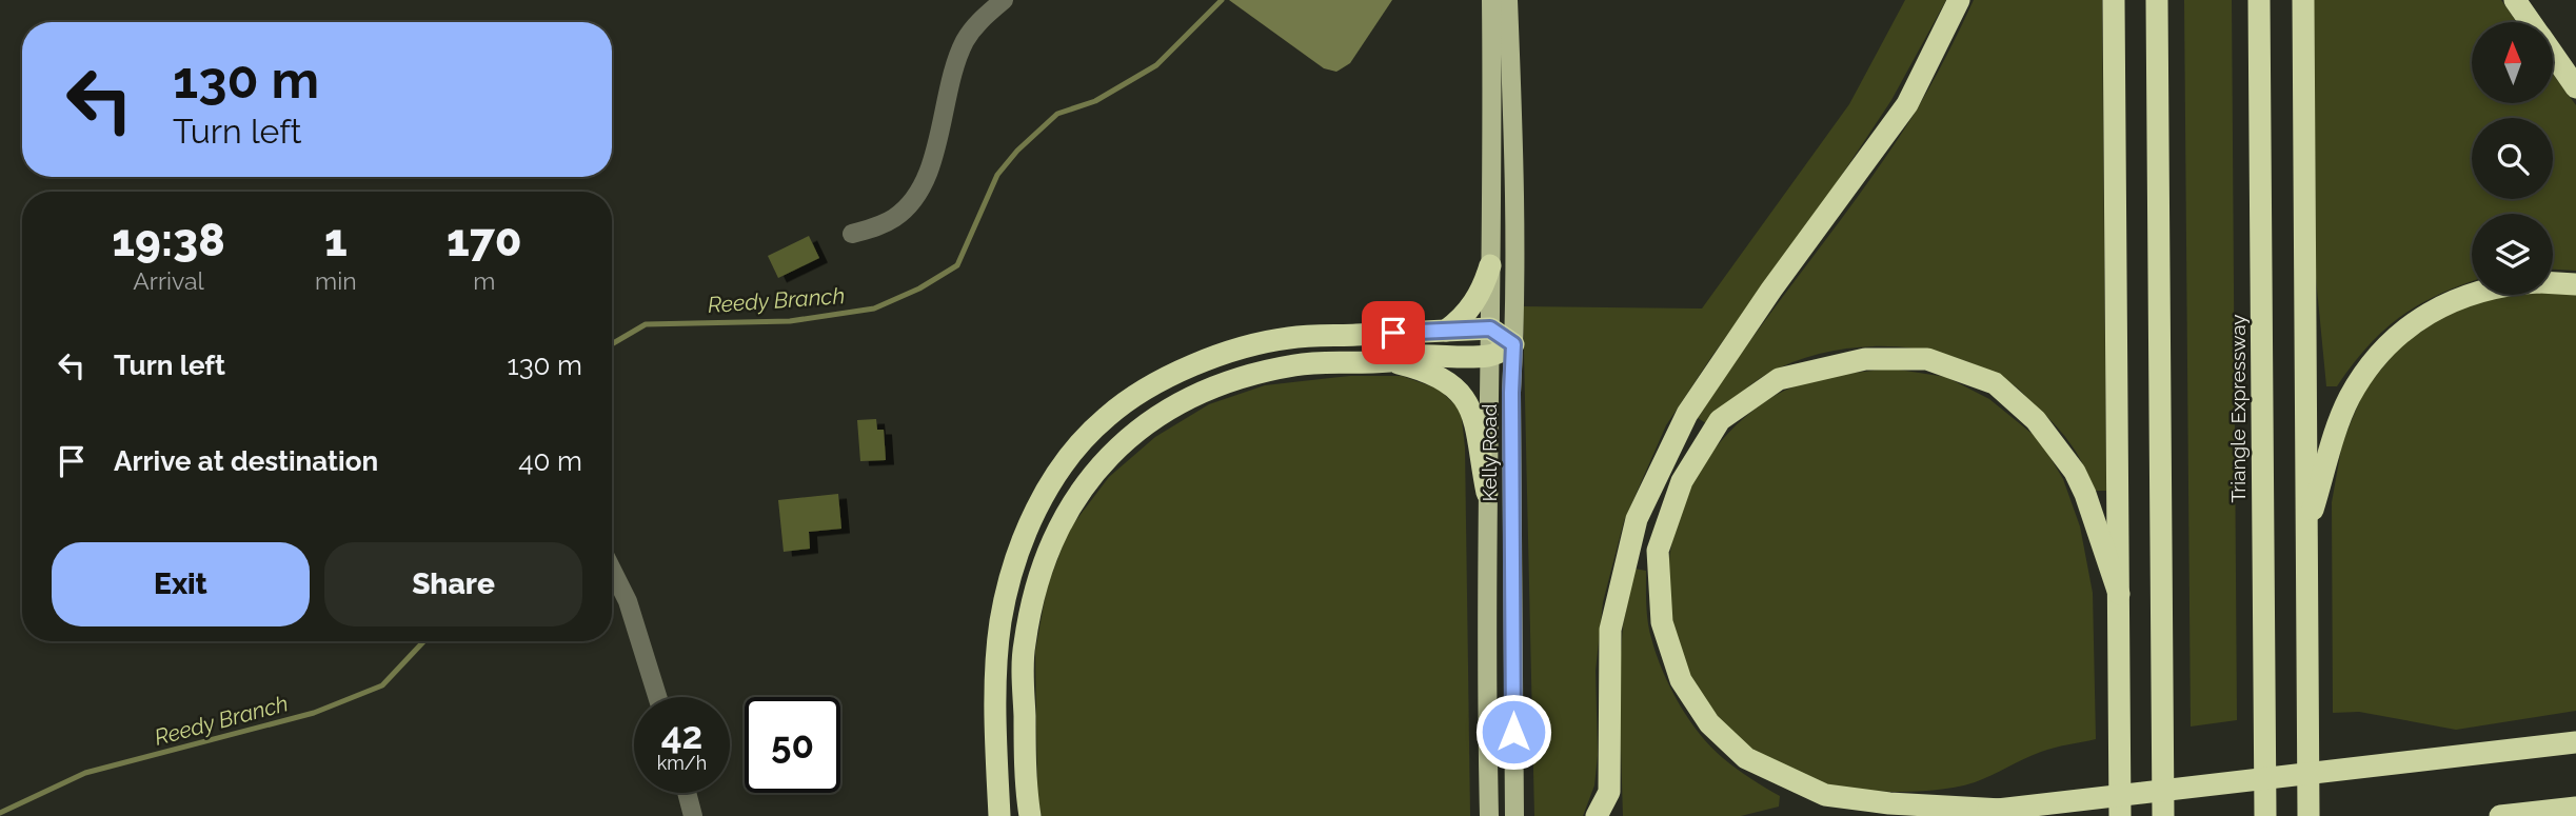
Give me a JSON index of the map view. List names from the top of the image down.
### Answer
{
  "streets": {
    "highway": ["Triangle Expressway"],
    "main road": ["Kelly Road"]
  },
  "water": ["Reedy Branch"],
  "north": "top",
  "page": {
    "turn": ["130 m", "Turn left"],
    "eta": [
      "19:38",
      "Arrival",
      "1",
      "min",
      "170",
      "m"
    ],
    "list": [
      {
        "name": "Turn left",
        "value": "130 m"
      },
      {
        "name": "Arrive at destination",
        "value": "40 m"
      }
    ],
    "buttons": ["Exit", "Share"],
    "speed": "42 km/h",
    "limit": "50"
  }
}
